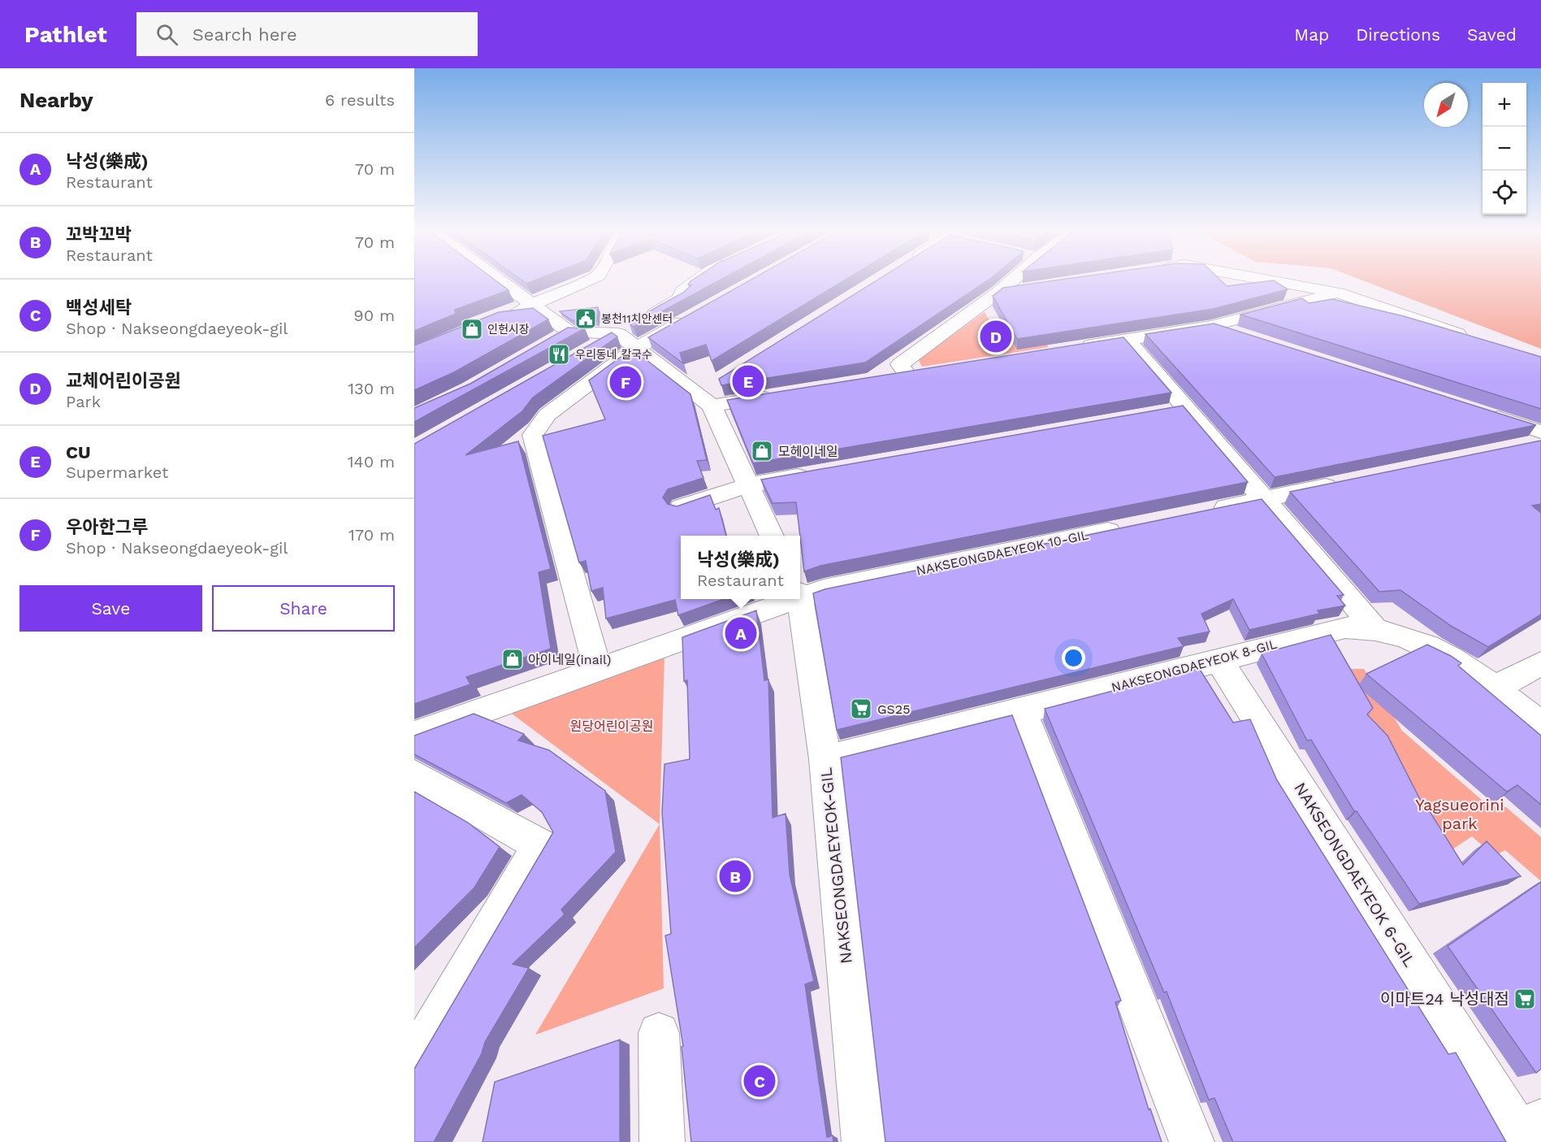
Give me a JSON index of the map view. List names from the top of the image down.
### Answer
{
  "streets": {
    "street": [
      "NAKSEONGDAEYEOK 10-GIL",
      "NAKSEONGDAEYEOK 8-GIL",
      "NAKSEONGDAEYEOK-GIL",
      "NAKSEONGDAEYEOK 6-GIL"
    ]
  },
  "crossings": [
    ["NAKSEONGDAEYEOK 8-GIL", "NAKSEONGDAEYEOK-GIL"],
    ["NAKSEONGDAEYEOK 8-GIL", "NAKSEONGDAEYEOK 6-GIL"]
  ],
  "parks": ["원당어린이공원", "Yagsueorini park"],
  "places": {
    "public building": ["봉천11치안센터"],
    "shop": ["인헌시장", "모헤이네일", "아이네일(inail)"],
    "restaurant": ["우리동네 칼국수"],
    "supermarket": ["GS25", "이마트24 낙성대점"]
  },
  "north": "bottom left",
  "page": {
    "header": "Pathlet",
    "search": "Search here",
    "nav": ["Map", "Directions", "Saved"],
    "heading": ["Nearby", "6 results"],
    "map_buttons": ["+", "−"],
    "list": [
      {
        "mark": "A",
        "name": "낙성(樂成)",
        "note": "Restaurant",
        "value": "70 m"
      },
      {
        "mark": "B",
        "name": "꼬박꼬박",
        "note": "Restaurant",
        "value": "70 m"
      },
      {
        "mark": "C",
        "name": "백성세탁",
        "note": "Shop · Nakseongdaeyeok-gil",
        "value": "90 m"
      },
      {
        "mark": "D",
        "name": "교체어린이공원",
        "note": "Park",
        "value": "130 m"
      },
      {
        "mark": "E",
        "name": "CU",
        "note": "Supermarket",
        "value": "140 m"
      },
      {
        "mark": "F",
        "name": "우아한그루",
        "note": "Shop · Nakseongdaeyeok-gil",
        "value": "170 m"
      }
    ],
    "pins": [
      "D",
      "E",
      "F",
      "A",
      "B",
      "C"
    ],
    "popup": ["낙성(樂成)", "Restaurant"],
    "buttons": ["Save", "Share"]
  }
}
